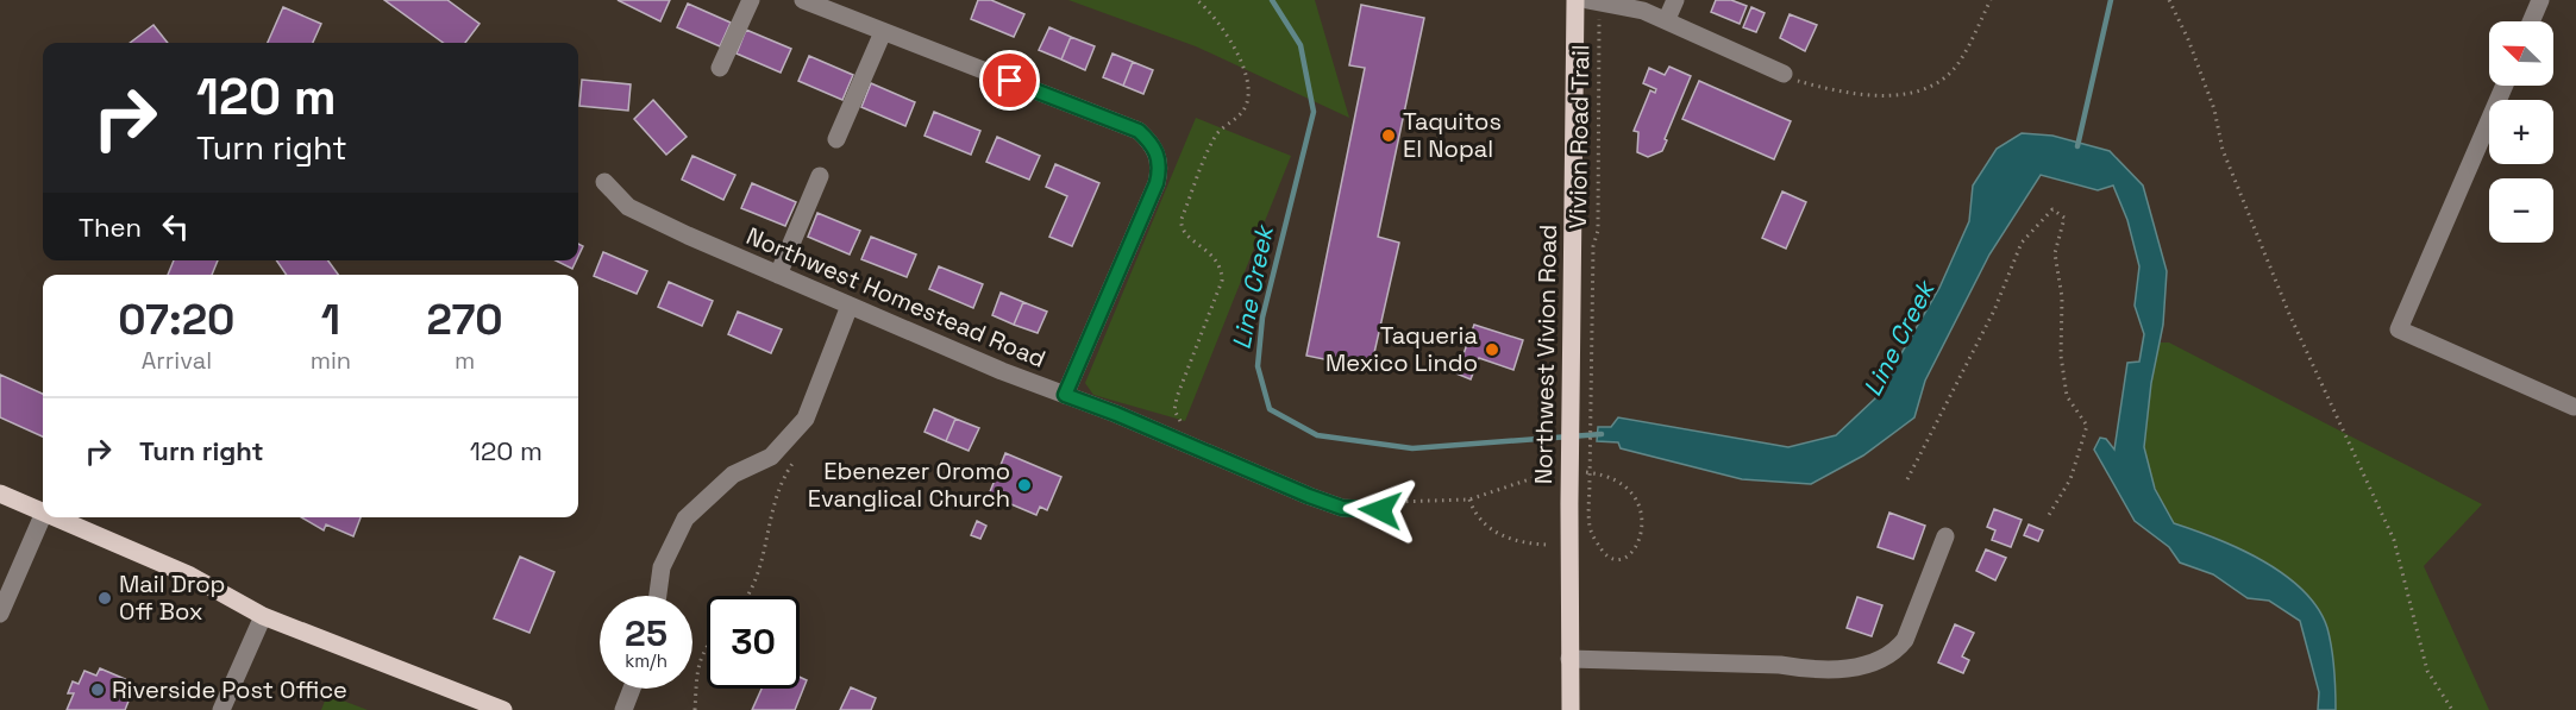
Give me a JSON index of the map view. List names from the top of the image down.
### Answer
{
  "streets": {
    "main road": ["Northwest Vivion Road"],
    "street": ["Northwest Homestead Road"],
    "path": ["Vivion Road Trail"]
  },
  "water": ["Line Creek"],
  "places": [
    "Taquitos El Nopal",
    "Taqueria Mexico Lindo",
    "Ebenezer Oromo Evanglical Church",
    "Mail Drop Off Box",
    "Riverside Post Office"
  ],
  "north": "top left",
  "page": {
    "map_buttons": ["+", "−"],
    "turn": ["120 m", "Turn right"],
    "then": "Then",
    "eta": [
      "07:20",
      "Arrival",
      "1",
      "min",
      "270",
      "m"
    ],
    "list": [
      {
        "name": "Turn right",
        "value": "120 m"
      }
    ],
    "speed": "25 km/h",
    "limit": "30"
  }
}
